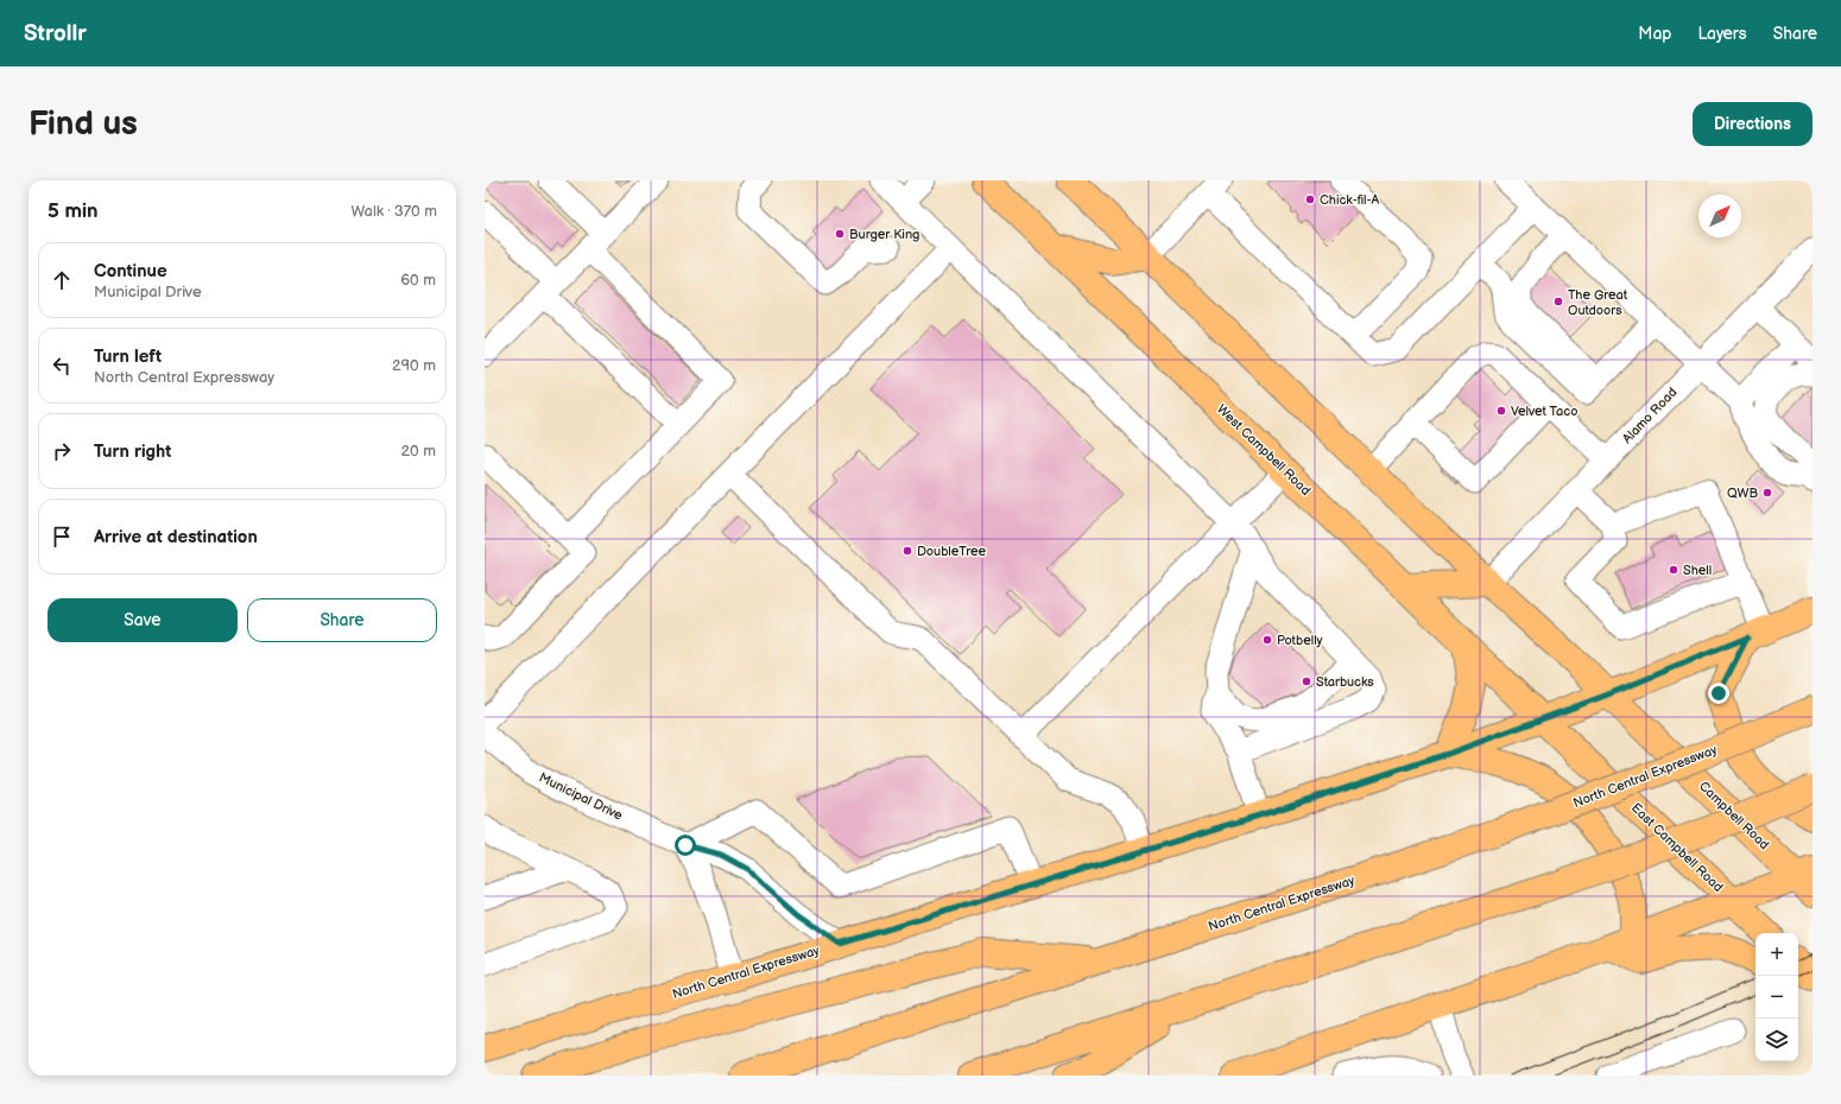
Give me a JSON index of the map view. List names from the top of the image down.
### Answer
{
  "streets": {
    "main road": [
      "West Campbell Road",
      "North Central Expressway",
      "Campbell Road",
      "East Campbell Road"
    ],
    "street": ["Alamo Road", "Municipal Drive"]
  },
  "crossings": [
    ["West Campbell Road", "North Central Expressway"],
    ["West Campbell Road", "East Campbell Road"],
    ["North Central Expressway", "Municipal Drive"],
    ["North Central Expressway", "Campbell Road"],
    ["North Central Expressway", "East Campbell Road"]
  ],
  "places": [
    "Chick-fil-A",
    "Burger King",
    "The Great Outdoors",
    "Velvet Taco",
    "QWB",
    "DoubleTree",
    "Shell",
    "Potbelly",
    "Starbucks"
  ],
  "north": "top right",
  "page": {
    "header": "Strollr",
    "nav": ["Map", "Layers", "Share"],
    "buttons": [
      "Directions",
      ["Save", "Share"]
    ],
    "title": "Find us",
    "heading": ["5 min", "Walk · 370 m"],
    "list": [
      ["Continue", "Municipal Drive", "60 m"],
      ["Turn left", "North Central Expressway", "290 m"],
      ["Turn right", "20 m"],
      "Arrive at destination"
    ],
    "map_buttons": ["+", "−"]
  }
}
